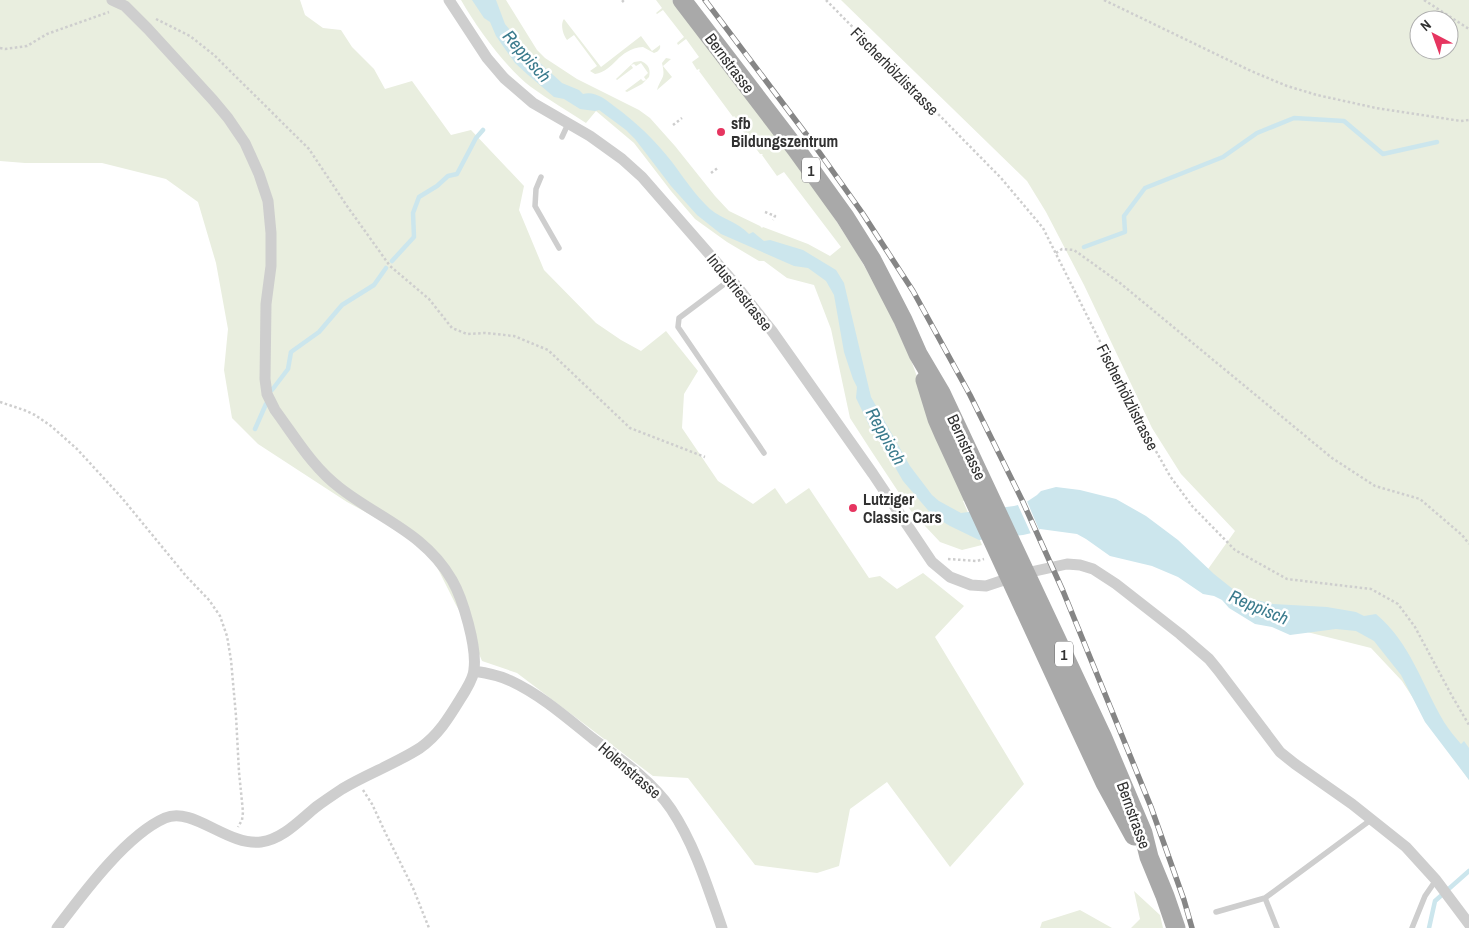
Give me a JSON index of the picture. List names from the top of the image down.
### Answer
{
  "streets": {
    "main road": ["Bernstrasse", "1"],
    "street": ["Industriestrasse", "Holenstrasse"],
    "path": ["Fischerhölzlistrasse"]
  },
  "crossings": [
    ["Bernstrasse", "Industriestrasse"]
  ],
  "water": ["Reppisch"],
  "places": ["sfb Bildungszentrum", "Lutziger Classic Cars"],
  "north": "top left"
}
